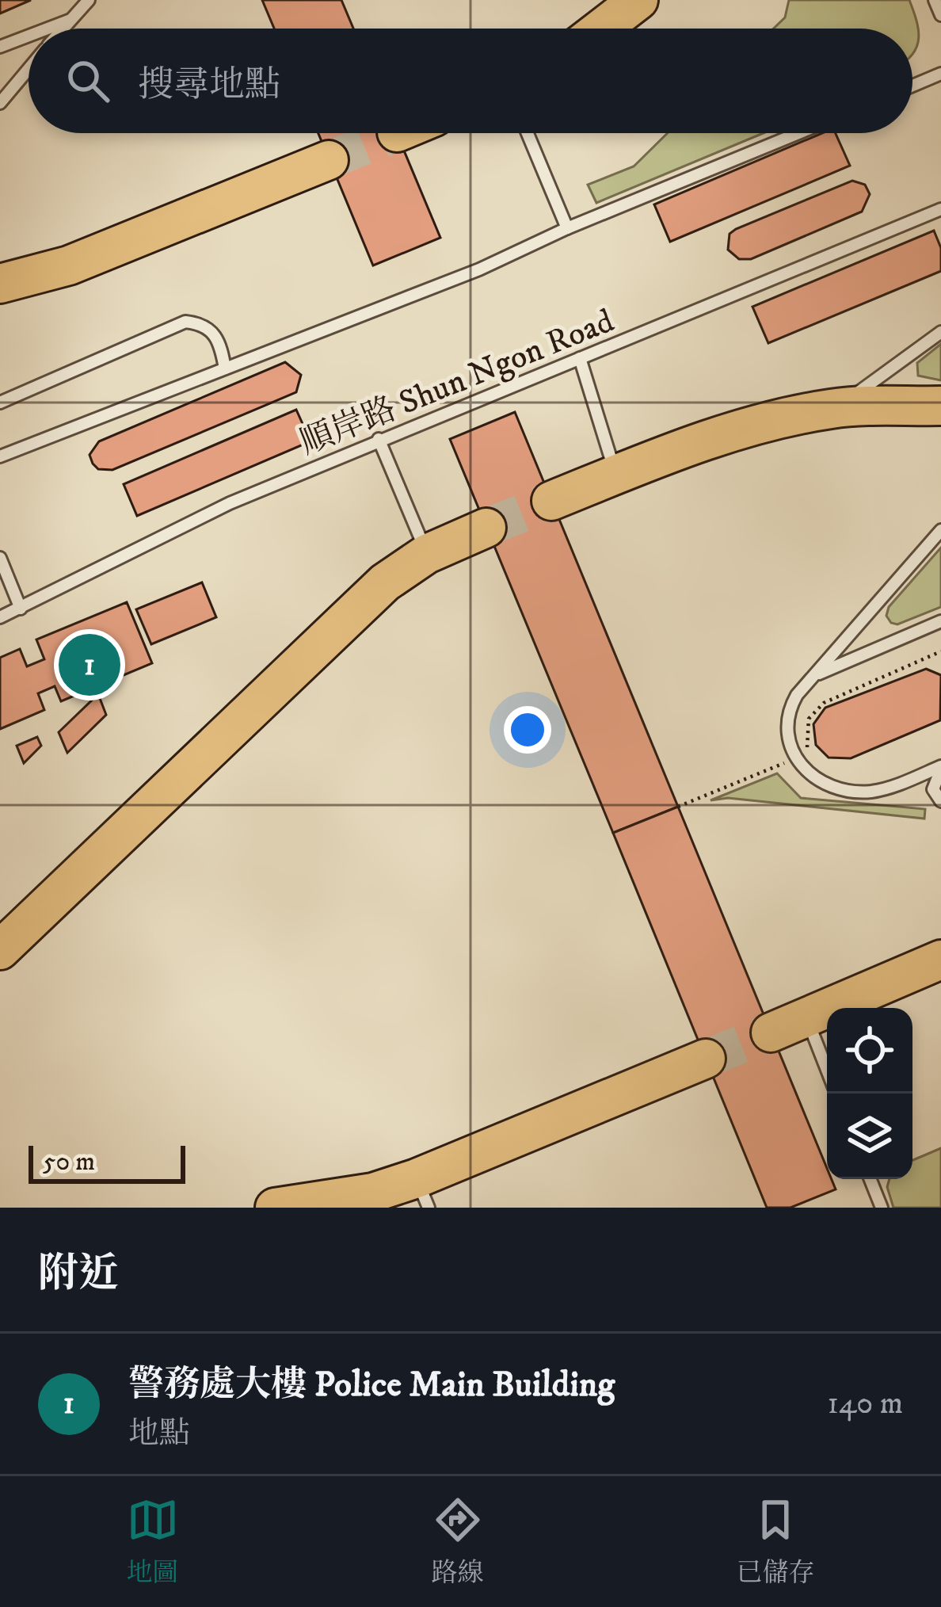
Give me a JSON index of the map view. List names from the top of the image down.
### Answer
{
  "streets": {
    "lane": ["順岸路 Shun Ngon Road"]
  },
  "scale_bar": "50 m",
  "page": {
    "search": "搜尋地點",
    "pins": "1",
    "scale": "50 m",
    "heading": "附近",
    "list": [
      {
        "mark": "1",
        "name": "警務處大樓 Police Main Building",
        "note": "地點",
        "value": "140 m"
      }
    ],
    "nav": ["地圖", "路線", "已儲存"]
  }
}
